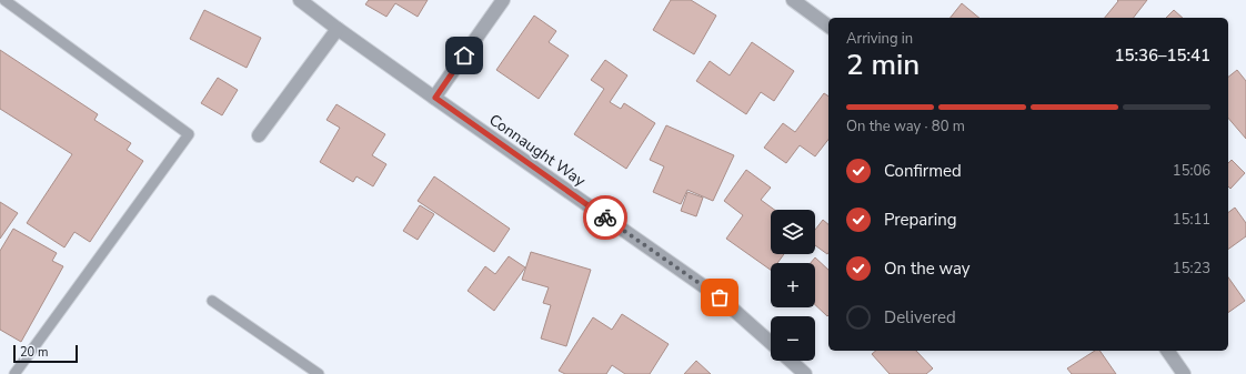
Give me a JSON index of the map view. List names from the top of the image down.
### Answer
{
  "streets": {
    "street": ["Connaught Way"]
  },
  "scale_bar": "20 m",
  "page": {
    "heading": ["2 min", "Arriving in", "15:36–15:41"],
    "bar": "On the way · 80 m",
    "list": [
      ["Confirmed", "15:06"],
      ["Preparing", "15:11"],
      ["On the way", "15:23"],
      "Delivered"
    ],
    "map_buttons": ["+", "−"],
    "scale": "20 m"
  }
}
